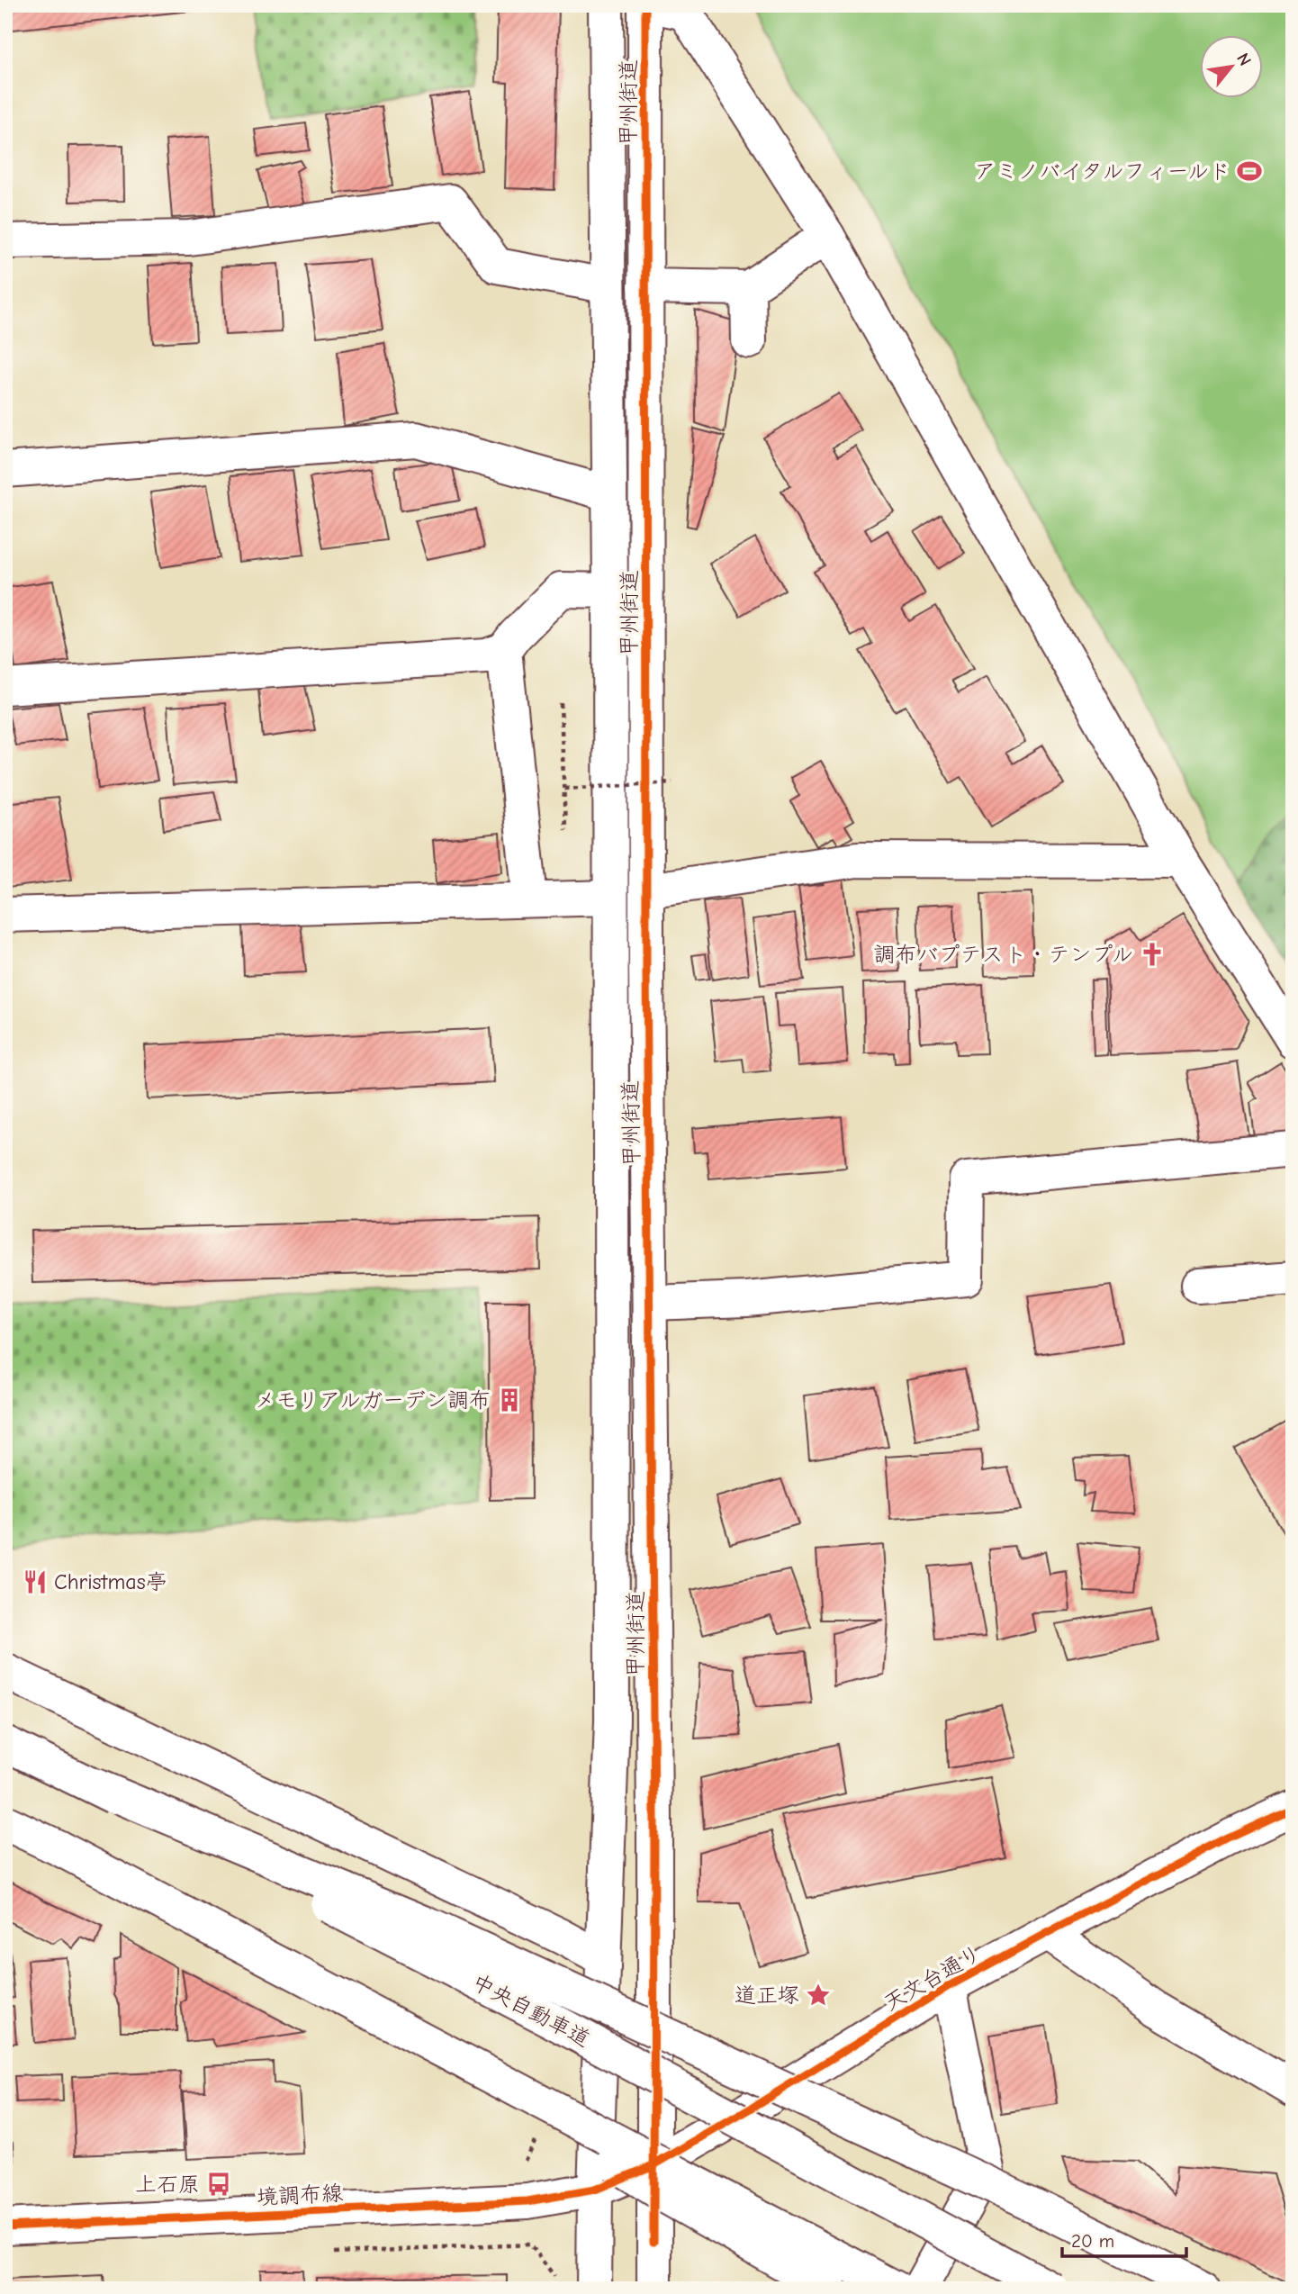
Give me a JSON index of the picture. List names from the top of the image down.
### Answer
{
  "streets": {
    "main road": [
      "甲州街道",
      "天文台通り",
      "中央自動車道",
      "境調布線"
    ]
  },
  "crossings": [
    ["甲州街道", "天文台通り"],
    ["甲州街道", "境調布線"],
    ["天文台通り", "境調布線"]
  ],
  "places": {
    "sports": ["アミノバイタルフィールド"],
    "church": ["調布バプテスト・テンプル"],
    "building": ["メモリアルガーデン調布"],
    "restaurant": ["Christmas亭"],
    "place": ["道正塚"],
    "bus stop": ["上石原"]
  },
  "scale_bar": "20 m",
  "north": "top right"
}
